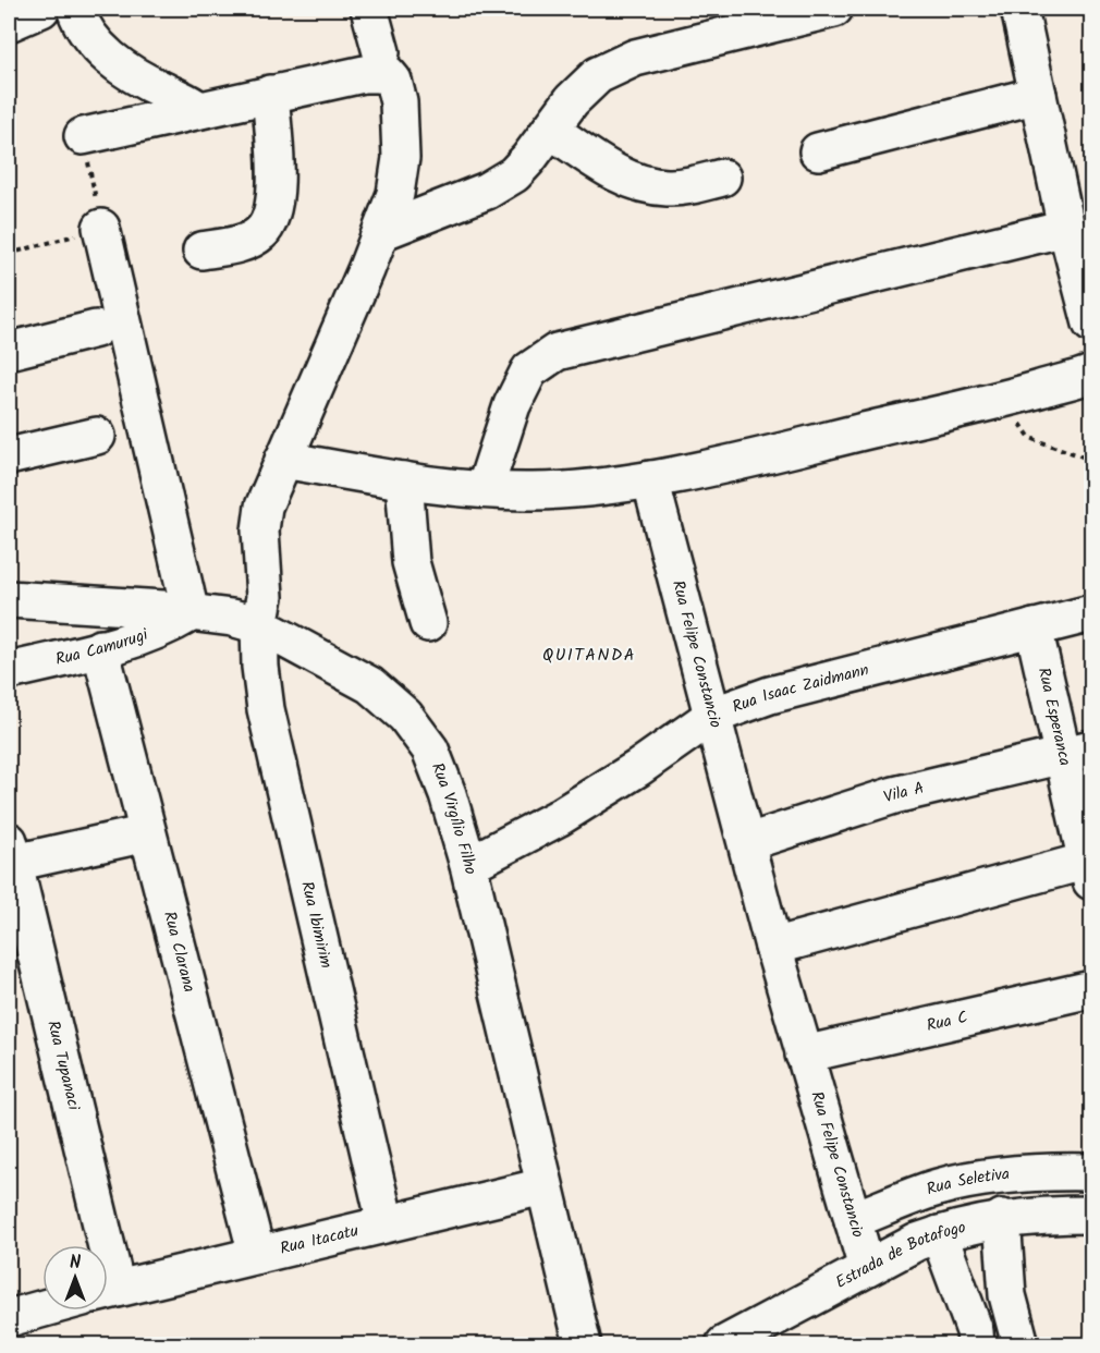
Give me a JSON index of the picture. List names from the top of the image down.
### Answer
{
  "streets": {
    "street": [
      "Rua Camurugi",
      "Rua Felipe Constancio",
      "Rua Isaac Zaidmann",
      "Rua Esperanca",
      "Vila A",
      "Rua Virgílio Filho",
      "Rua Ibimirim",
      "Rua Clarana",
      "Rua C",
      "Rua Tupanaci",
      "Rua Seletiva",
      "Rua Itacatu",
      "Estrada de Botafogo"
    ]
  },
  "crossings": [
    ["Rua Camurugi", "Rua Virgílio Filho"],
    ["Rua Camurugi", "Rua Clarana"],
    ["Rua Felipe Constancio", "Rua Isaac Zaidmann"],
    ["Rua Felipe Constancio", "Vila A"],
    ["Rua Felipe Constancio", "Rua C"],
    ["Rua Felipe Constancio", "Rua Seletiva"],
    ["Rua Felipe Constancio", "Estrada de Botafogo"],
    ["Rua Isaac Zaidmann", "Rua Esperanca"],
    ["Rua Isaac Zaidmann", "Rua Virgílio Filho"],
    ["Rua Esperanca", "Vila A"],
    ["Rua Virgílio Filho", "Rua Ibimirim"],
    ["Rua Virgílio Filho", "Rua Itacatu"],
    ["Rua Ibimirim", "Rua Itacatu"],
    ["Rua Clarana", "Rua Itacatu"]
  ],
  "districts": ["QUITANDA"],
  "north": "top"
}
